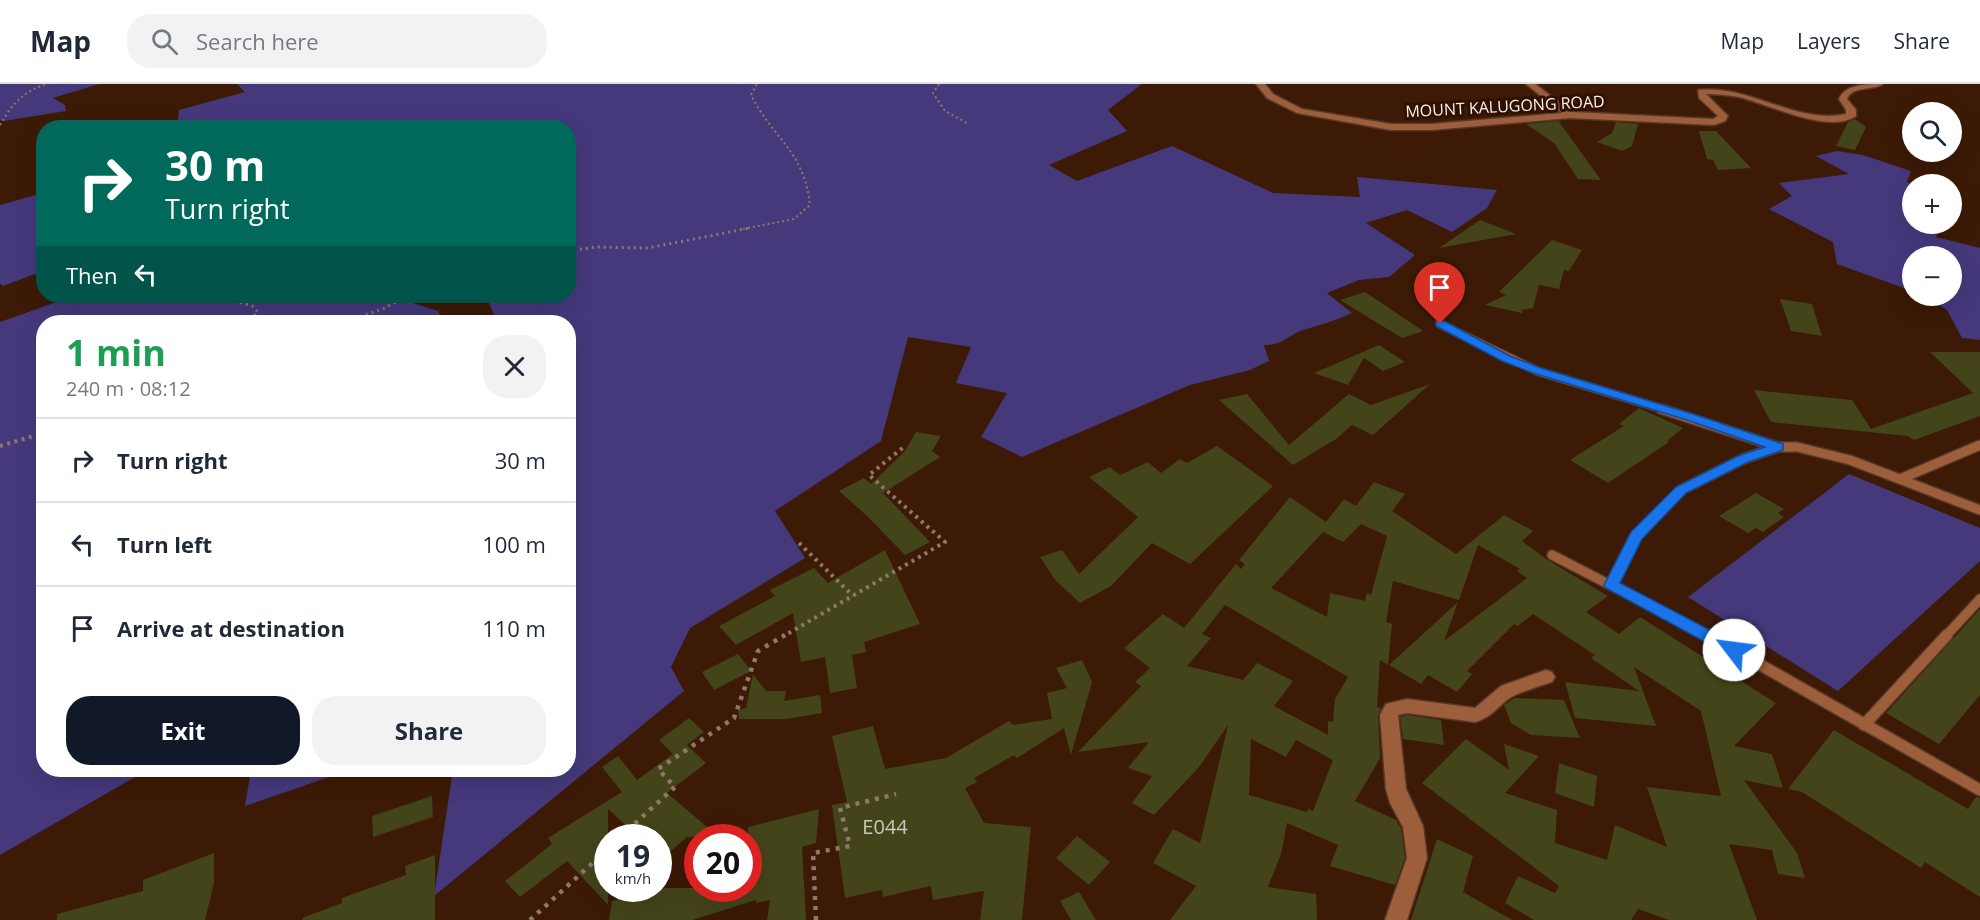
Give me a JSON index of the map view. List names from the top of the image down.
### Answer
{
  "streets": {
    "street": ["MOUNT KALUGONG ROAD"]
  },
  "house_numbers": ["E044"],
  "page": {
    "header": "Map",
    "search": "Search here",
    "nav": ["Map", "Layers", "Share"],
    "map_buttons": ["+", "−"],
    "turn": ["30 m", "Turn right"],
    "then": "Then",
    "heading": ["1 min", "240 m · 08:12"],
    "list": [
      {
        "name": "Turn right",
        "value": "30 m"
      },
      {
        "name": "Turn left",
        "value": "100 m"
      },
      {
        "name": "Arrive at destination",
        "value": "110 m"
      }
    ],
    "buttons": ["Exit", "Share"],
    "speed": "19 km/h",
    "limit": "20"
  }
}
